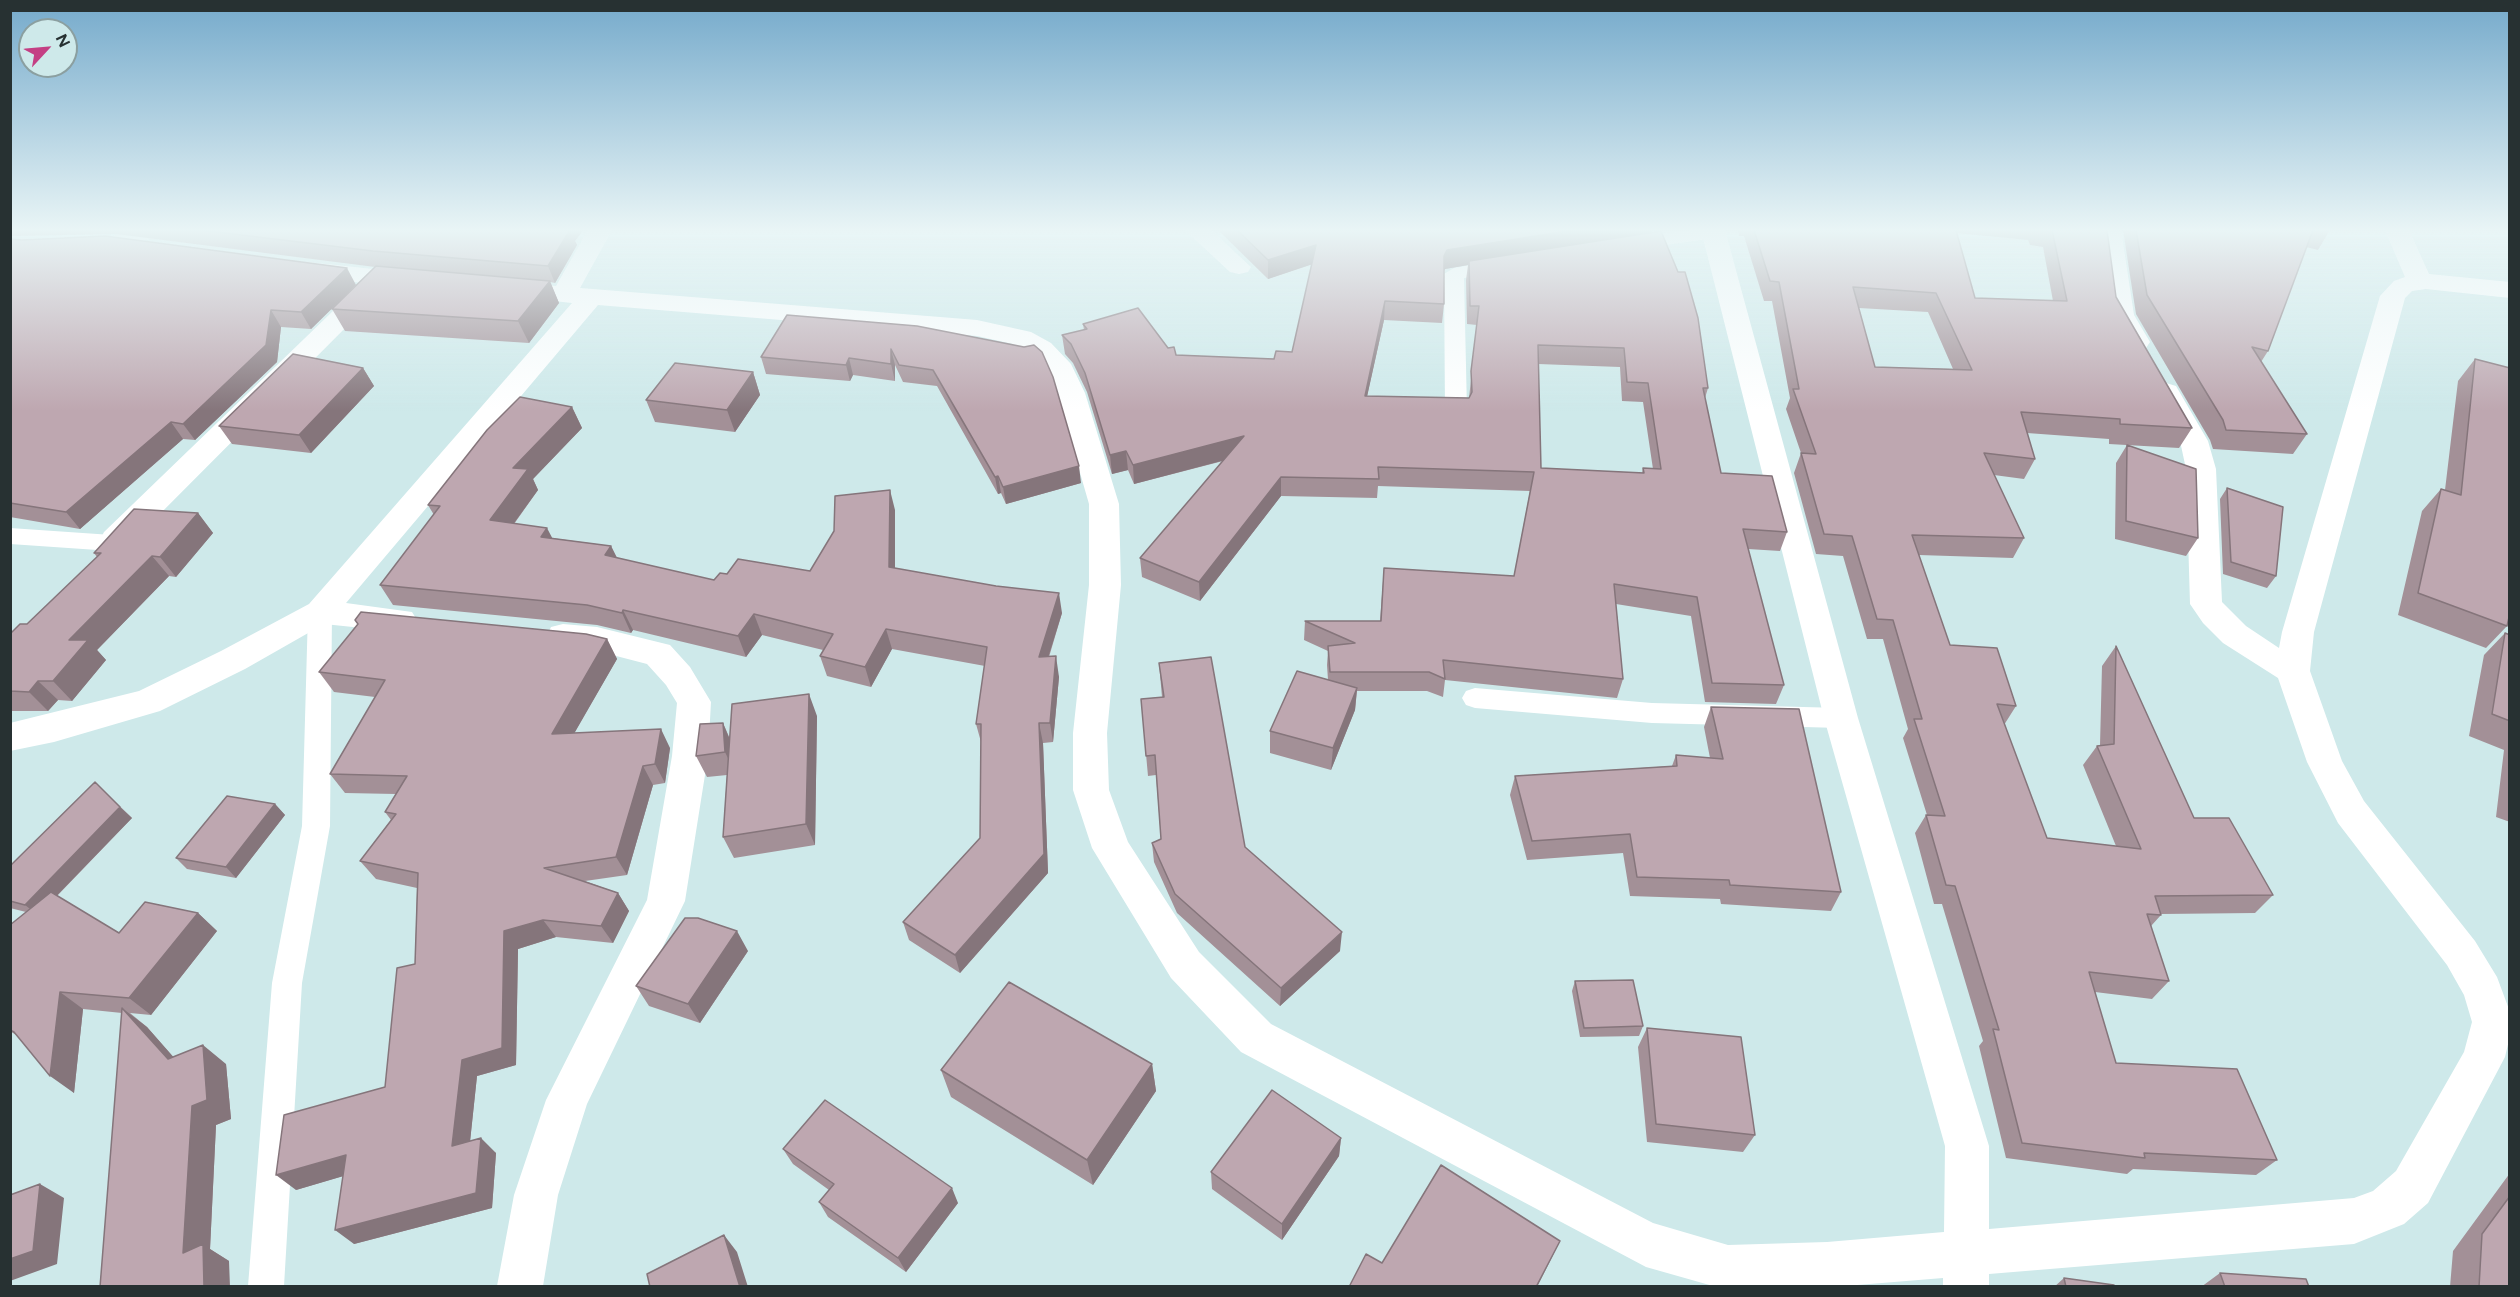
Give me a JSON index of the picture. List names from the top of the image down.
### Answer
{
  "north": "top right"
}
